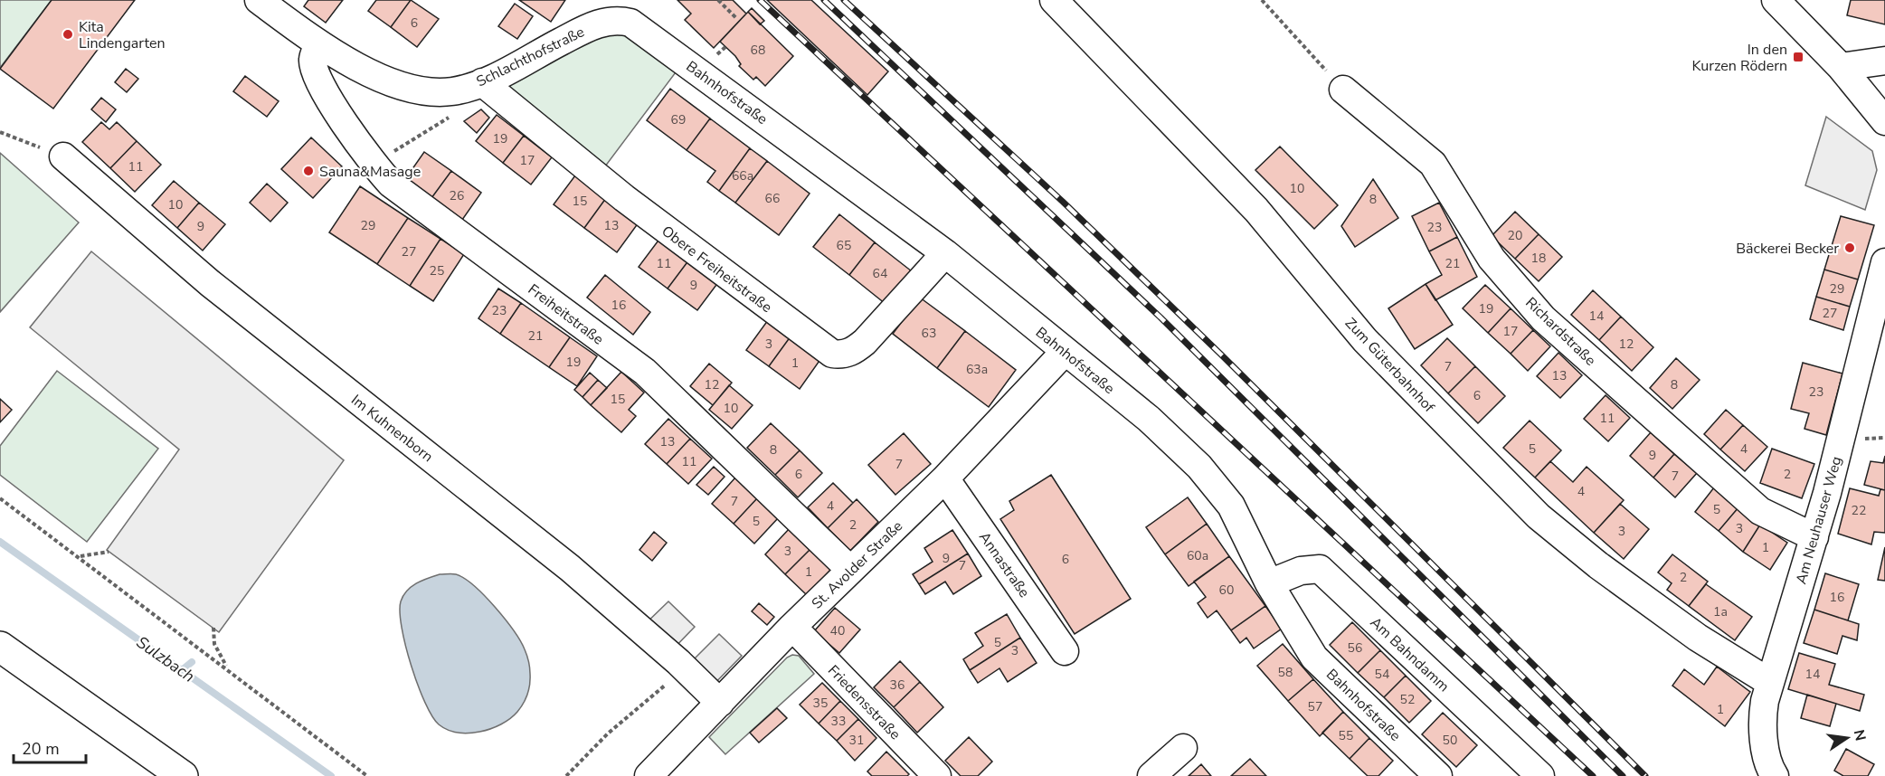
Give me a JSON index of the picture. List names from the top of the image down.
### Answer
{
  "streets": {
    "street": [
      "Schlachthofstraße",
      "Bahnhofstraße",
      "Obere Freiheitstraße",
      "Freiheitstraße",
      "Richardstraße",
      "Zum Güterbahnhof",
      "Im Kuhnenborn",
      "Am Neuhauser Weg",
      "St. Avolder Straße",
      "Annastraße",
      "Am Bahndamm",
      "Friedensstraße"
    ]
  },
  "crossings": [
    ["Schlachthofstraße", "Bahnhofstraße"],
    ["Schlachthofstraße", "Obere Freiheitstraße"],
    ["Schlachthofstraße", "Freiheitstraße"],
    ["Bahnhofstraße", "Obere Freiheitstraße"],
    ["Bahnhofstraße", "St. Avolder Straße"],
    ["Bahnhofstraße", "Am Bahndamm"],
    ["Freiheitstraße", "St. Avolder Straße"],
    ["Richardstraße", "Am Neuhauser Weg"],
    ["Zum Güterbahnhof", "Am Neuhauser Weg"],
    ["Im Kuhnenborn", "St. Avolder Straße"],
    ["St. Avolder Straße", "Annastraße"],
    ["St. Avolder Straße", "Friedensstraße"]
  ],
  "water": ["Sulzbach"],
  "places": {
    "other": ["Kita Lindengarten", "Sauna&Masage", "Bäckerei Becker"],
    "transit": ["In den Kurzen Rödern"]
  },
  "house_numbers": [
    "6",
    "68",
    "69",
    "19",
    "17",
    "11",
    "66a",
    "10",
    "26",
    "66",
    "8",
    "15",
    "10",
    "29",
    "13",
    "9",
    "23",
    "20",
    "65",
    "27",
    "18",
    "11",
    "21",
    "25",
    "64",
    "9",
    "29",
    "16",
    "19",
    "23",
    "27",
    "14",
    "17",
    "63",
    "21",
    "3",
    "12",
    "19",
    "1",
    "7",
    "63a",
    "13",
    "12",
    "8",
    "23",
    "6",
    "15",
    "10",
    "11",
    "13",
    "5",
    "4",
    "8",
    "9",
    "11",
    "7",
    "6",
    "2",
    "7",
    "4",
    "7",
    "4",
    "5",
    "22",
    "5",
    "2",
    "3",
    "3",
    "1",
    "3",
    "60a",
    "9",
    "6",
    "7",
    "1",
    "2",
    "60",
    "16",
    "1a",
    "40",
    "5",
    "56",
    "3",
    "58",
    "54",
    "14",
    "36",
    "52",
    "35",
    "57",
    "1",
    "33",
    "55",
    "31",
    "50"
  ],
  "scale_bar": "20 m",
  "north": "right"
}
